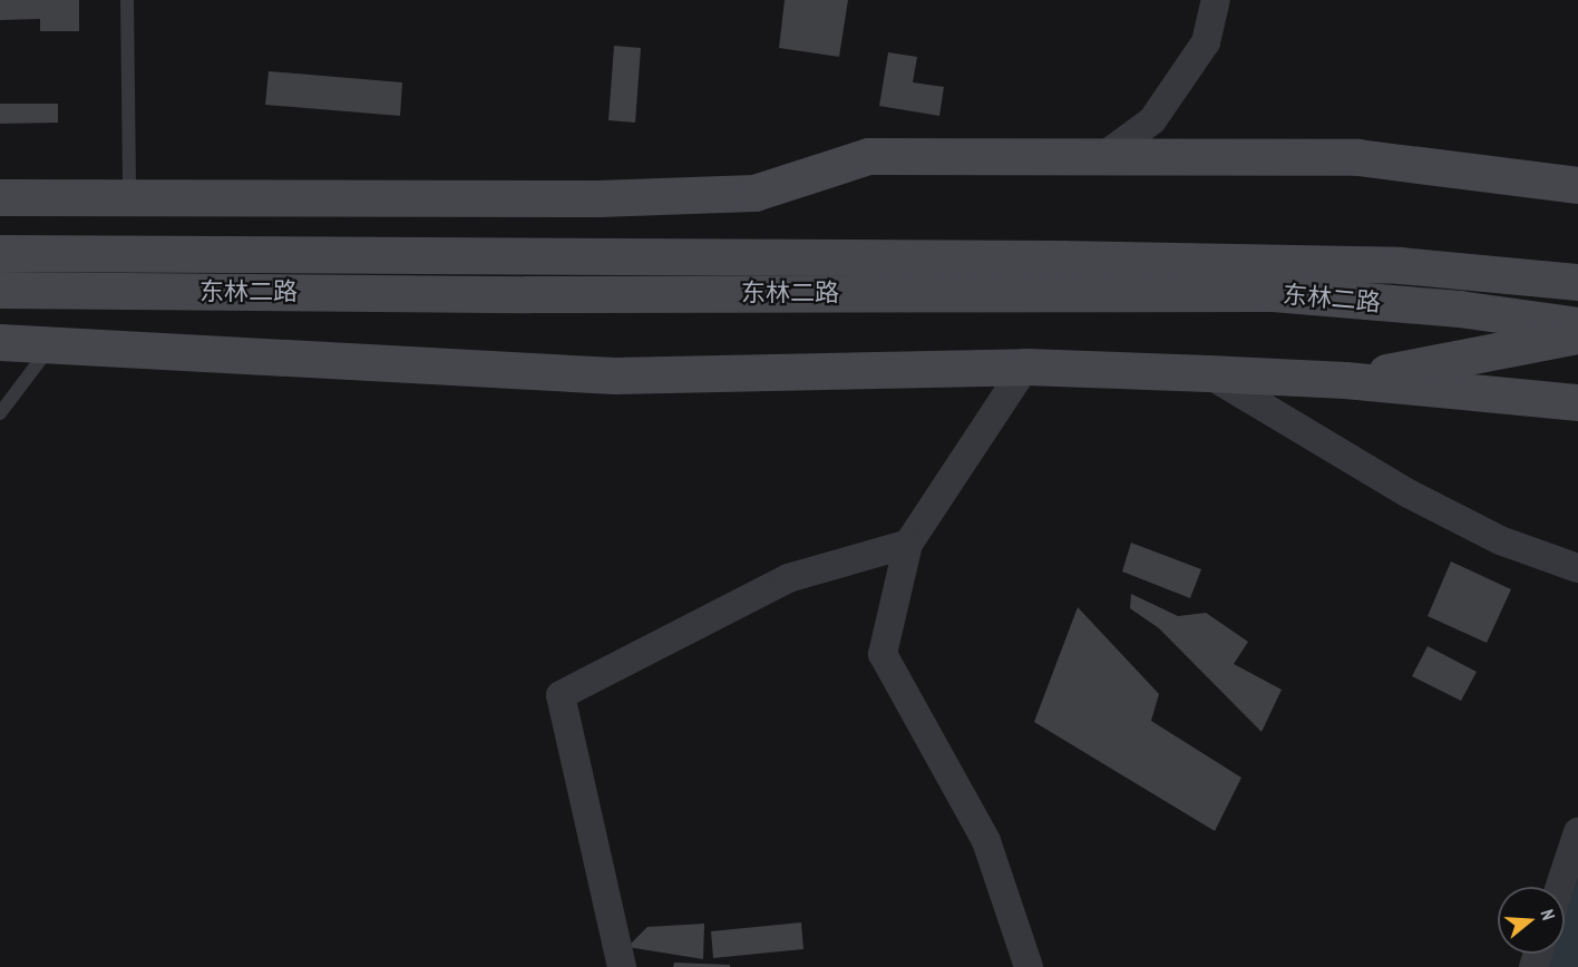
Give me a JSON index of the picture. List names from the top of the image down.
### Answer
{
  "streets": {
    "street": ["东林二路"]
  },
  "north": "right"
}
